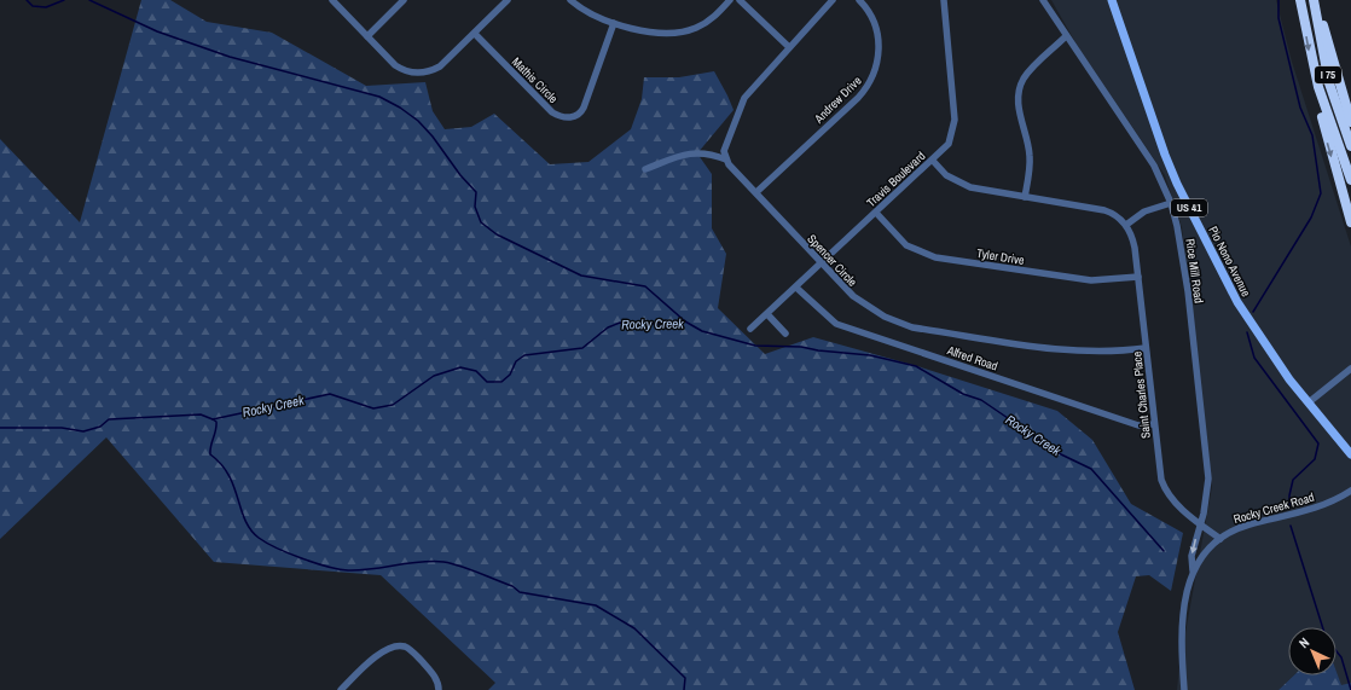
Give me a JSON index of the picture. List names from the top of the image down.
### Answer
{
  "streets": {
    "highway": ["I 75"],
    "main road": ["US 41", "Pio Nono Avenue"],
    "street": [
      "Mathis Circle",
      "Andrew Drive",
      "Travis Boulevard",
      "Tyler Drive",
      "Spencer Circle",
      "Rice Mill Road",
      "Alfred Road",
      "Saint Charles Place",
      "Rocky Creek Road"
    ]
  },
  "crossings": [
    ["Andrew Drive", "Spencer Circle"],
    ["Travis Boulevard", "Tyler Drive"],
    ["Travis Boulevard", "Spencer Circle"],
    ["Travis Boulevard", "Alfred Road"],
    ["Tyler Drive", "Saint Charles Place"],
    ["Spencer Circle", "Saint Charles Place"],
    ["Rice Mill Road", "Saint Charles Place"],
    ["Rice Mill Road", "Rocky Creek Road"],
    ["Alfred Road", "Saint Charles Place"],
    ["Saint Charles Place", "Rocky Creek Road"]
  ],
  "water": ["Rocky Creek"],
  "north": "top left"
}
